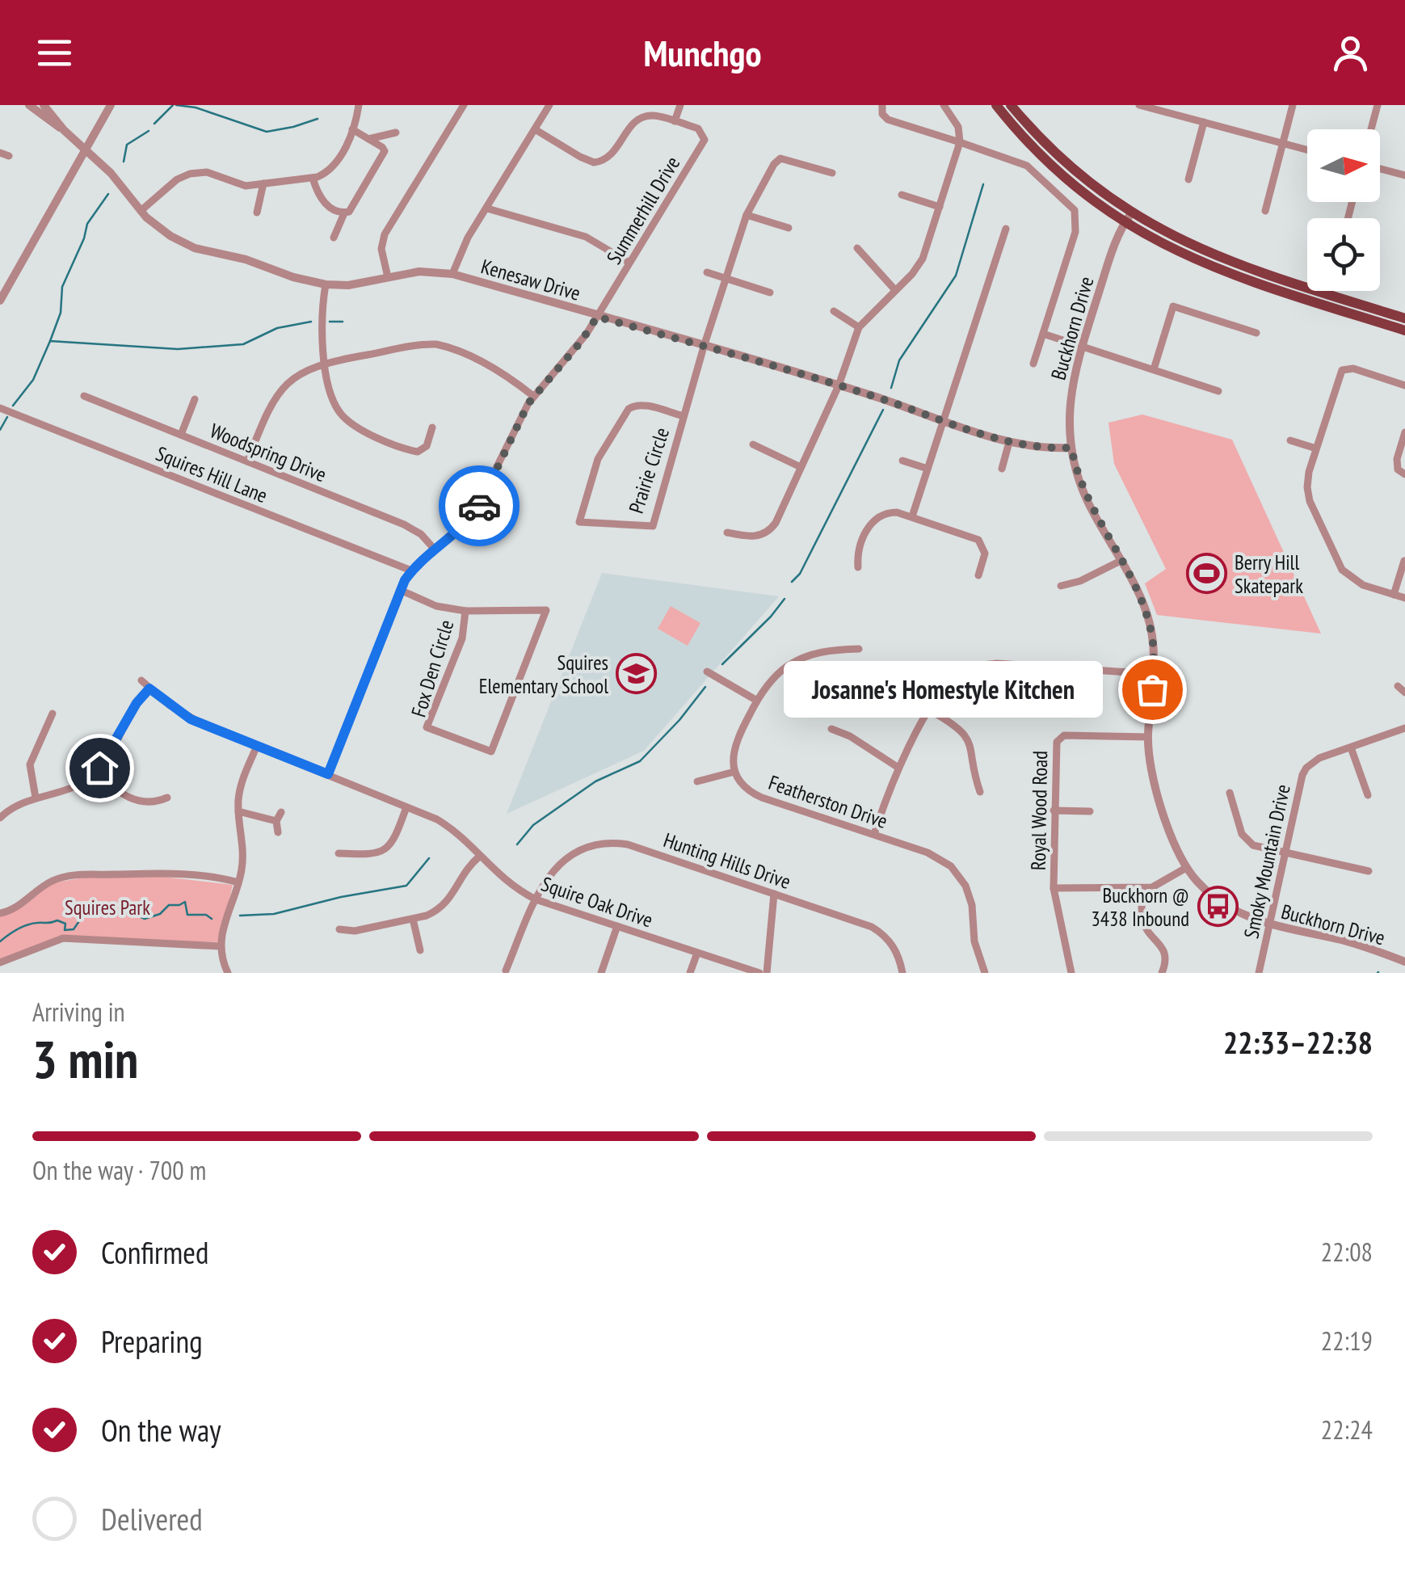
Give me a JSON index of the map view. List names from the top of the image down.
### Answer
{
  "streets": {
    "street": [
      "Summerhill Drive",
      "Kenesaw Drive",
      "Buckhorn Drive",
      "Woodspring Drive",
      "Prairie Circle",
      "Squires Hill Lane",
      "Fox Den Circle",
      "Featherston Drive",
      "Royal Wood Road",
      "Hunting Hills Drive",
      "Smoky Mountain Drive",
      "Squire Oak Drive"
    ]
  },
  "crossings": [
    ["Summerhill Drive", "Kenesaw Drive"],
    ["Summerhill Drive", "Woodspring Drive"],
    ["Summerhill Drive", "Squires Hill Lane"],
    ["Summerhill Drive", "Fox Den Circle"],
    ["Summerhill Drive", "Squire Oak Drive"],
    ["Kenesaw Drive", "Buckhorn Drive"],
    ["Kenesaw Drive", "Prairie Circle"],
    ["Buckhorn Drive", "Royal Wood Road"],
    ["Buckhorn Drive", "Smoky Mountain Drive"],
    ["Hunting Hills Drive", "Squire Oak Drive"]
  ],
  "parks": ["Squires Park"],
  "places": {
    "sports": ["Berry Hill Skatepark"],
    "school or university": ["Squires Elementary School"],
    "other": ["Josanne's Homestyle Kitchen"],
    "bus stop": ["Buckhorn @ 3438 Inbound"]
  },
  "north": "right",
  "page": {
    "header": "Munchgo",
    "bubble": "Josanne's Homestyle Kitchen",
    "heading": ["3 min", "Arriving in", "22:33–22:38"],
    "bar": "On the way · 700 m",
    "list": [
      ["Confirmed", "22:08"],
      ["Preparing", "22:19"],
      ["On the way", "22:24"],
      "Delivered"
    ]
  }
}
